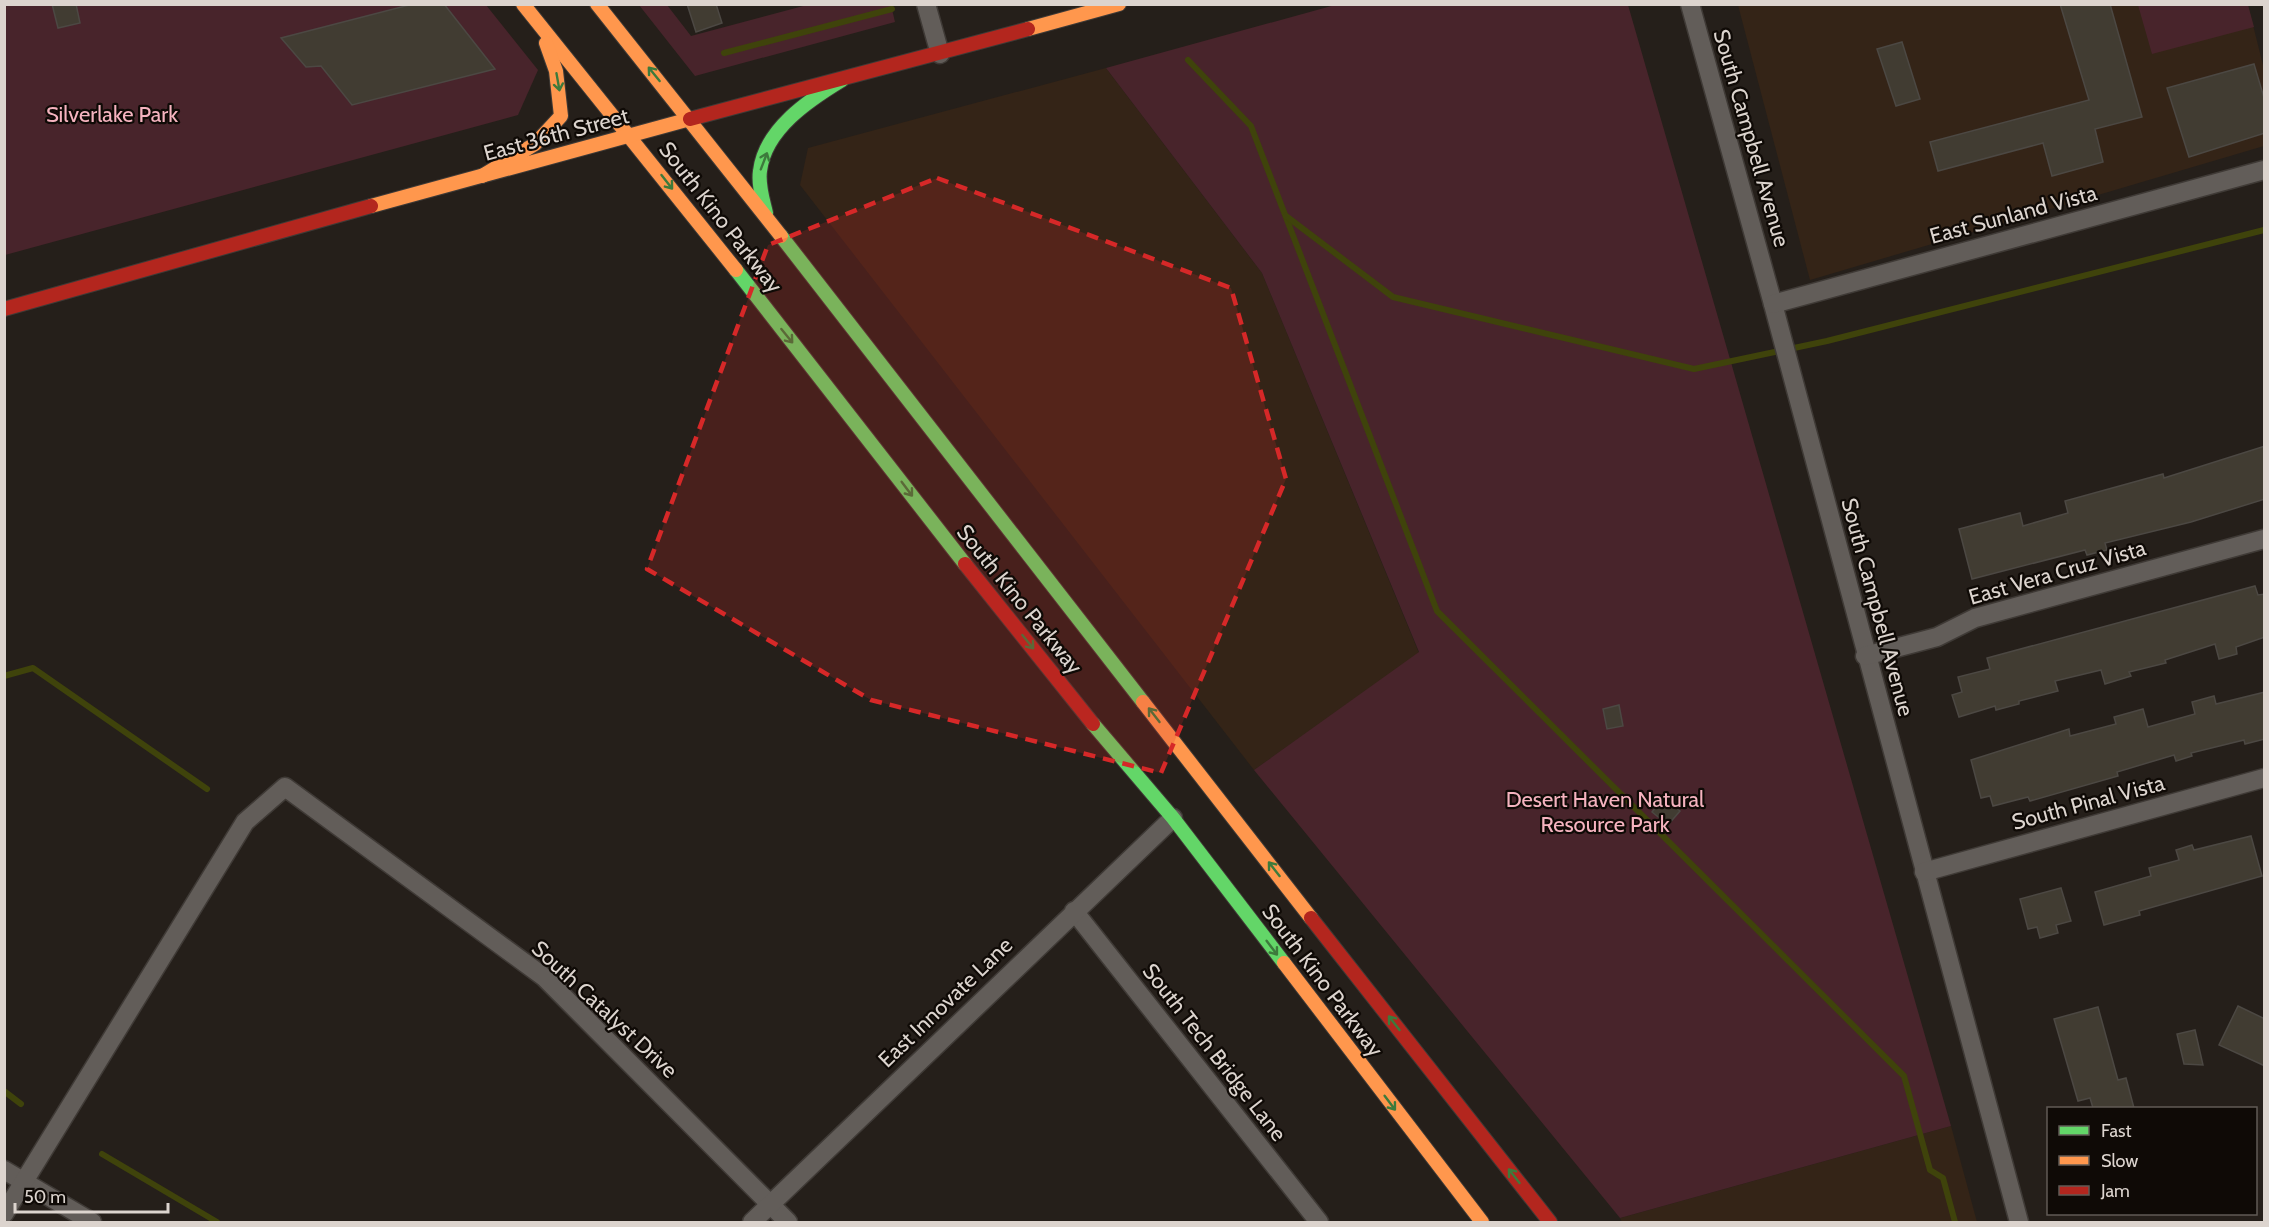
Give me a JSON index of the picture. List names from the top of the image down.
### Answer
{
  "streets": {
    "main road": ["East 36th Street", "South Kino Parkway"],
    "street": [
      "South Campbell Avenue",
      "East Sunland Vista",
      "East Vera Cruz Vista",
      "South Pinal Vista",
      "East Innovate Lane",
      "South Catalyst Drive",
      "South Tech Bridge Lane"
    ]
  },
  "crossings": [
    ["East 36th Street", "South Kino Parkway"],
    ["South Campbell Avenue", "East Sunland Vista"],
    ["South Campbell Avenue", "East Vera Cruz Vista"],
    ["South Campbell Avenue", "South Pinal Vista"],
    ["South Kino Parkway", "East Innovate Lane"],
    ["East Innovate Lane", "South Catalyst Drive"],
    ["East Innovate Lane", "South Tech Bridge Lane"]
  ],
  "parks": ["Silverlake Park", "Desert Haven Natural Resource Park"],
  "legend": ["Fast", "Slow", "Jam"],
  "scale_bar": "50 m"
}
